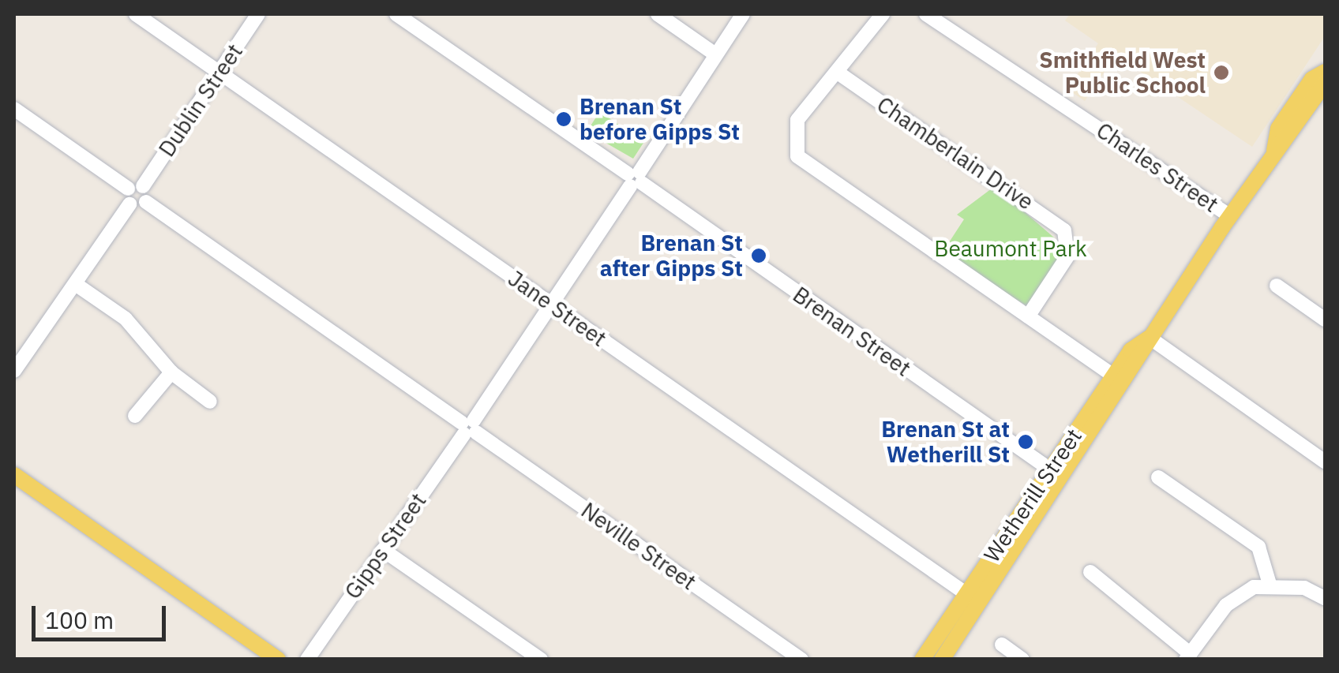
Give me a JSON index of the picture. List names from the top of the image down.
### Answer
{
  "streets": {
    "main road": ["Wetherill Street"],
    "street": [
      "Dublin Street",
      "Chamberlain Drive",
      "Charles Street",
      "Jane Street",
      "Brenan Street",
      "Gipps Street",
      "Neville Street"
    ]
  },
  "crossings": [
    ["Dublin Street", "Jane Street"],
    ["Charles Street", "Wetherill Street"],
    ["Jane Street", "Wetherill Street"],
    ["Jane Street", "Gipps Street"],
    ["Brenan Street", "Wetherill Street"],
    ["Brenan Street", "Gipps Street"],
    ["Gipps Street", "Neville Street"]
  ],
  "parks": ["Beaumont Park"],
  "places": [
    "Smithfield West Public School",
    "Brenan St before Gipps St",
    "Brenan St after Gipps St",
    "Brenan St at Wetherill St"
  ],
  "scale_bar": "100 m"
}
